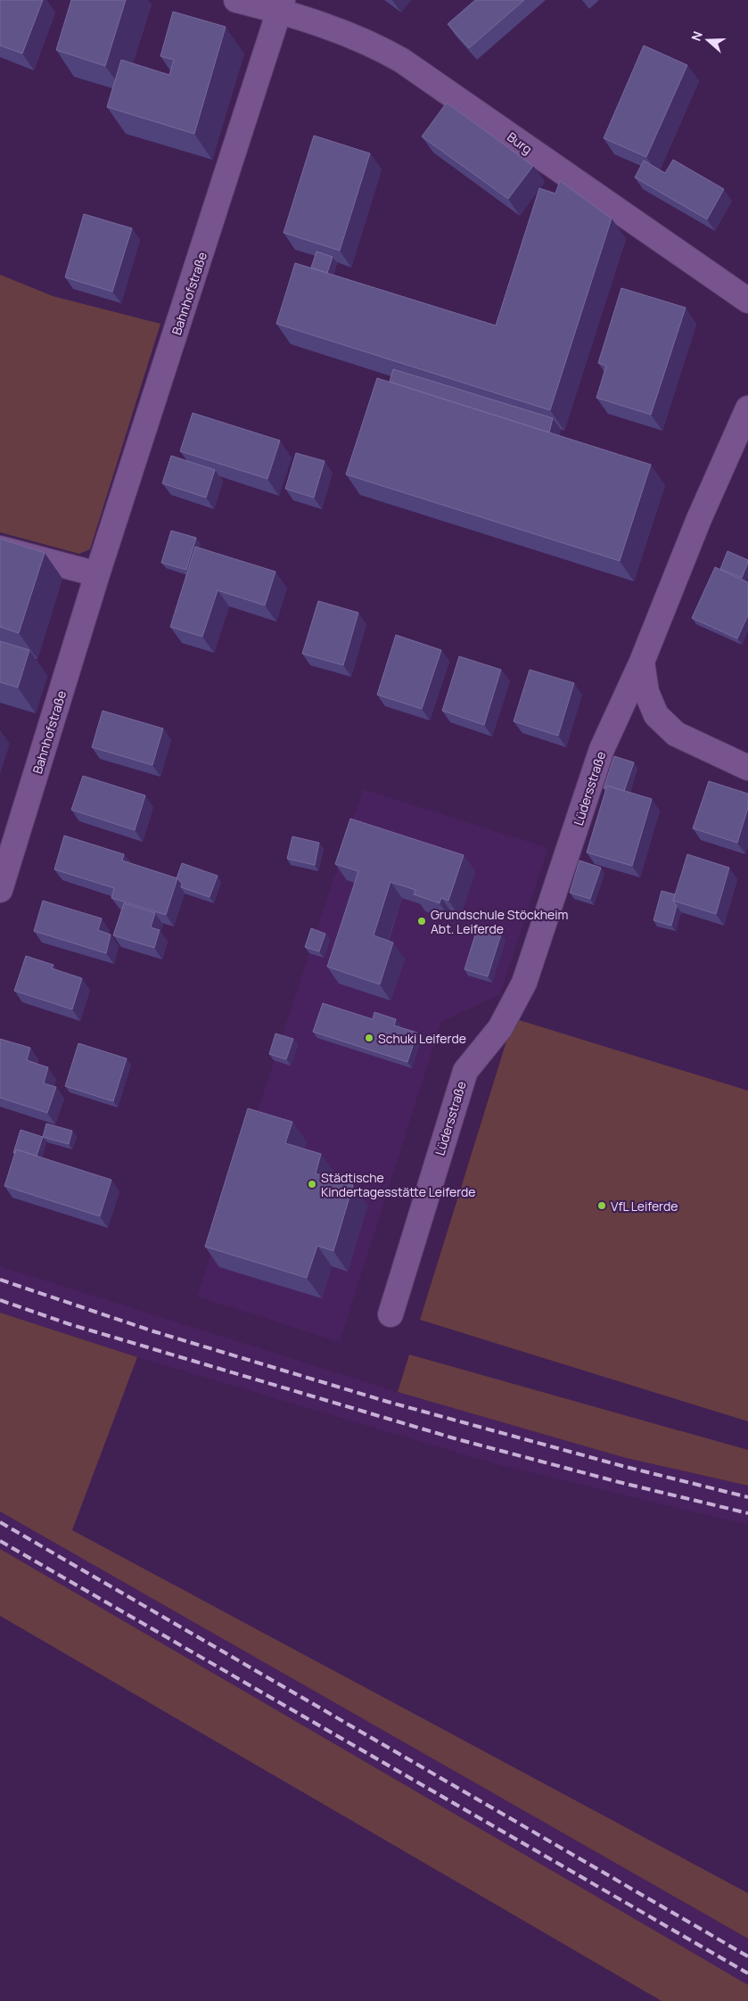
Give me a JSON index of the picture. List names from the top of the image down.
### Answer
{
  "streets": {
    "street": ["Burg", "Bahnhofstraße", "Lüdersstraße"]
  },
  "crossings": [
    ["Burg", "Bahnhofstraße"]
  ],
  "places": [
    "Grundschule Stöckheim Abt. Leiferde",
    "Schuki Leiferde",
    "Städtische Kindertagesstätte Leiferde",
    "VfL Leiferde"
  ],
  "north": "left"
}
